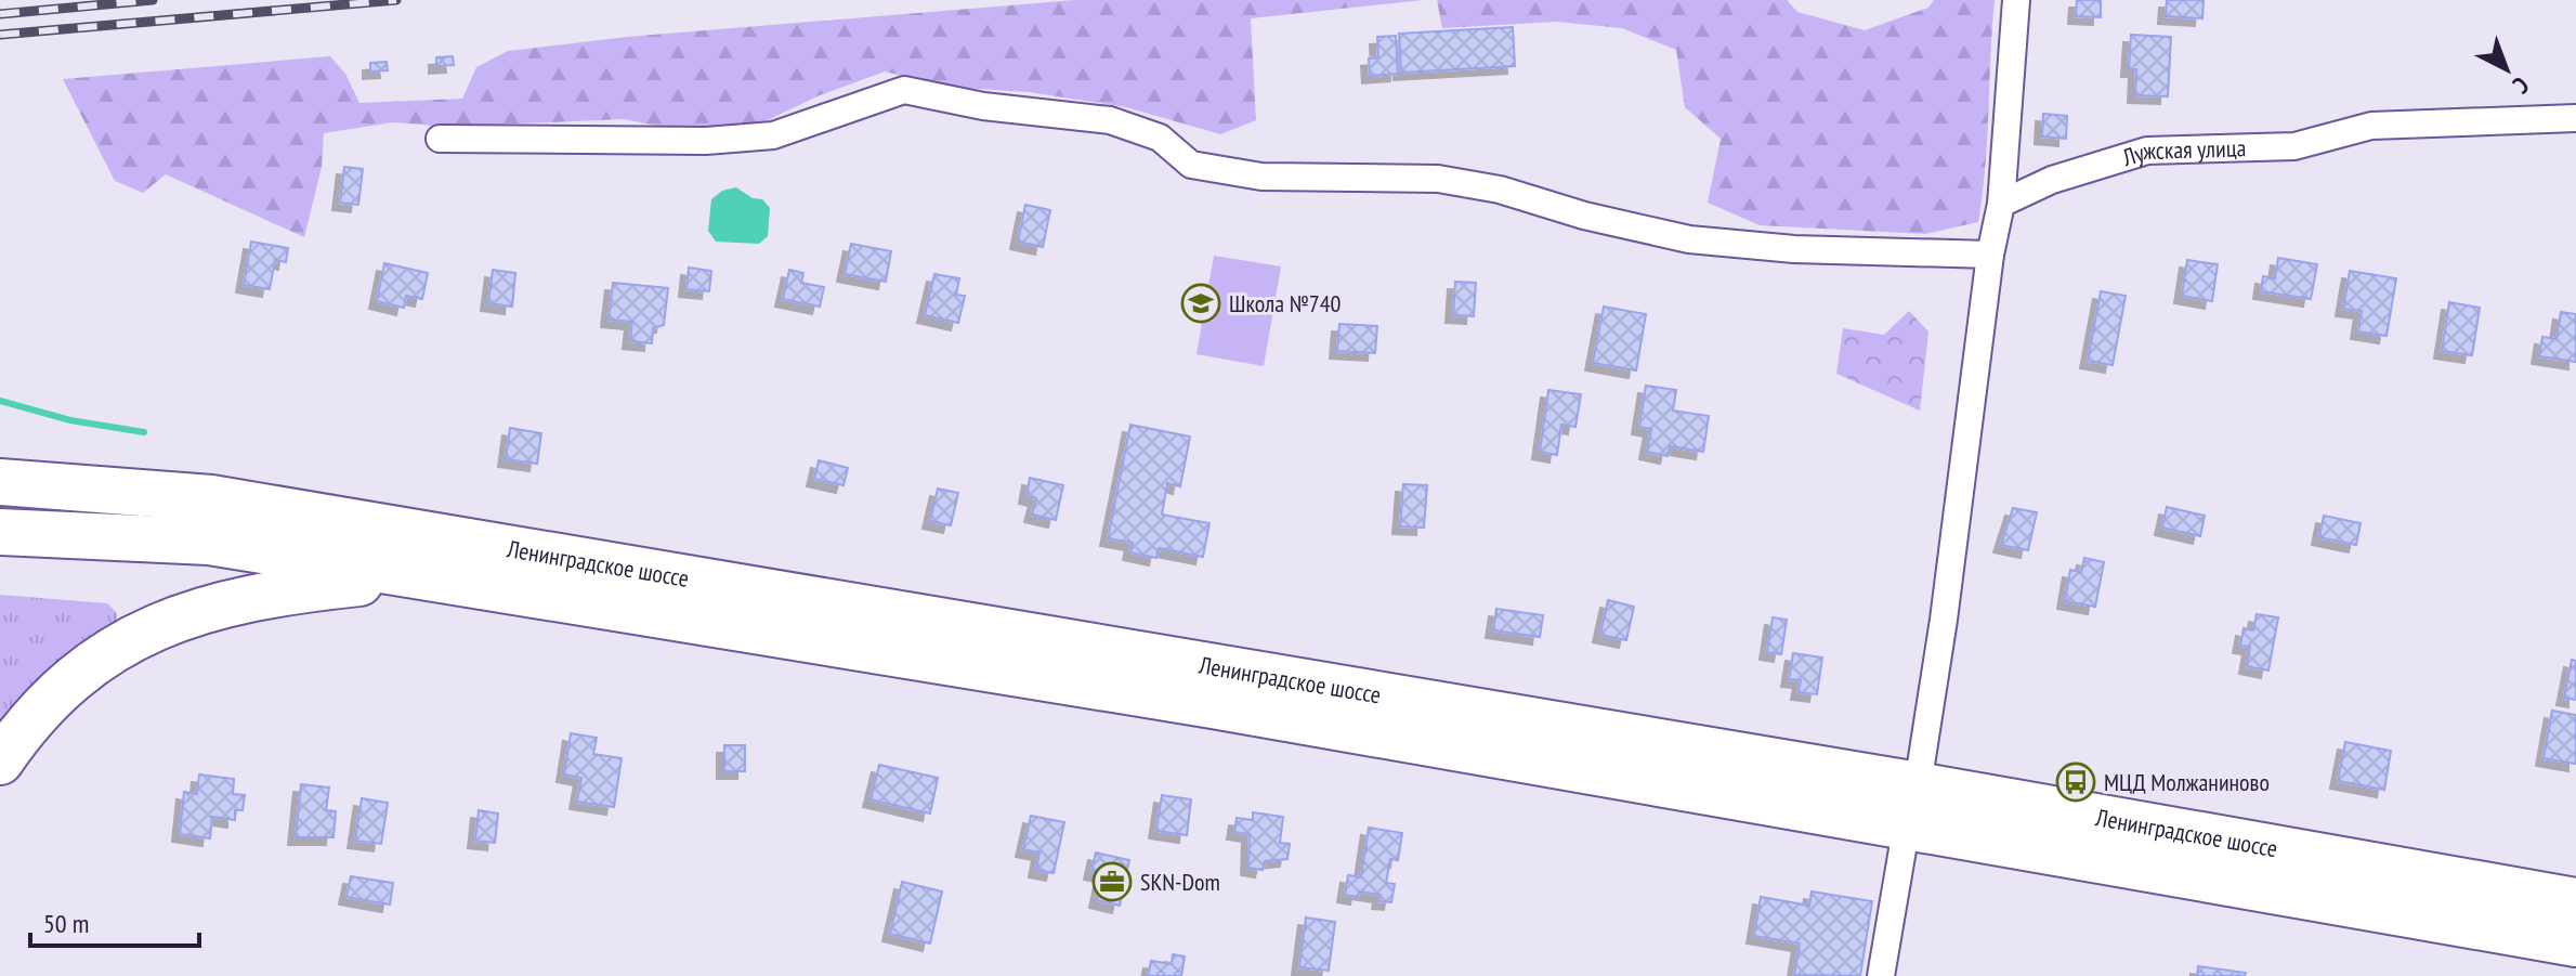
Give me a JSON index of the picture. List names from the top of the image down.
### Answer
{
  "streets": {
    "highway": ["Ленинградское шоссе"],
    "street": ["Лужская улица"]
  },
  "places": {
    "school or university": ["Школа №740"],
    "bus stop": ["МЦД Молжаниново"],
    "office": ["SKN-Dom"]
  },
  "scale_bar": "50 m",
  "north": "bottom right"
}
